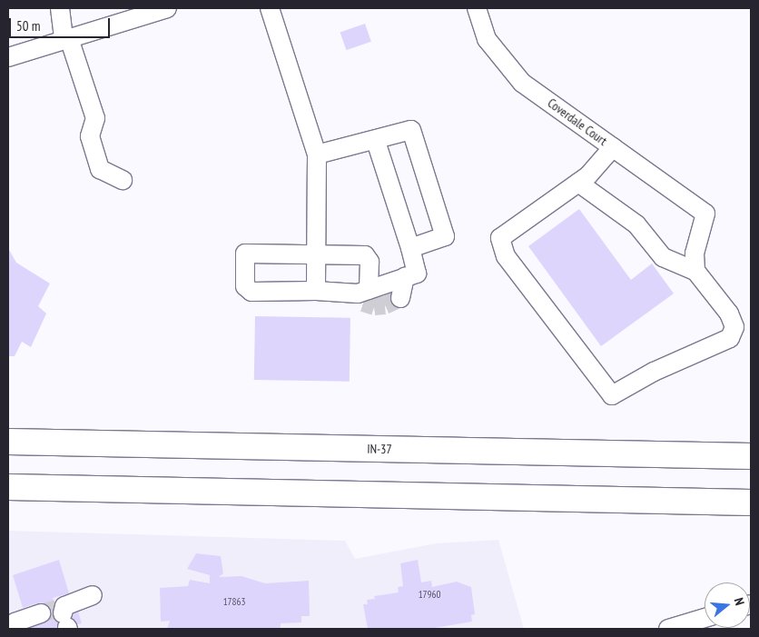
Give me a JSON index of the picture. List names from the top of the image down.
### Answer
{
  "streets": {
    "highway": ["IN-37"],
    "street": ["Coverdale Court"]
  },
  "house_numbers": ["17960", "17863"],
  "scale_bar": "50 m",
  "north": "right"
}
